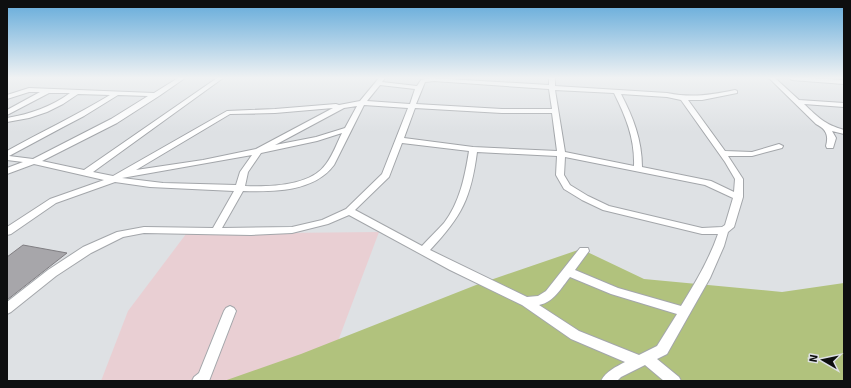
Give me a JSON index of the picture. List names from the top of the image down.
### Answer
{
  "north": "left"
}
